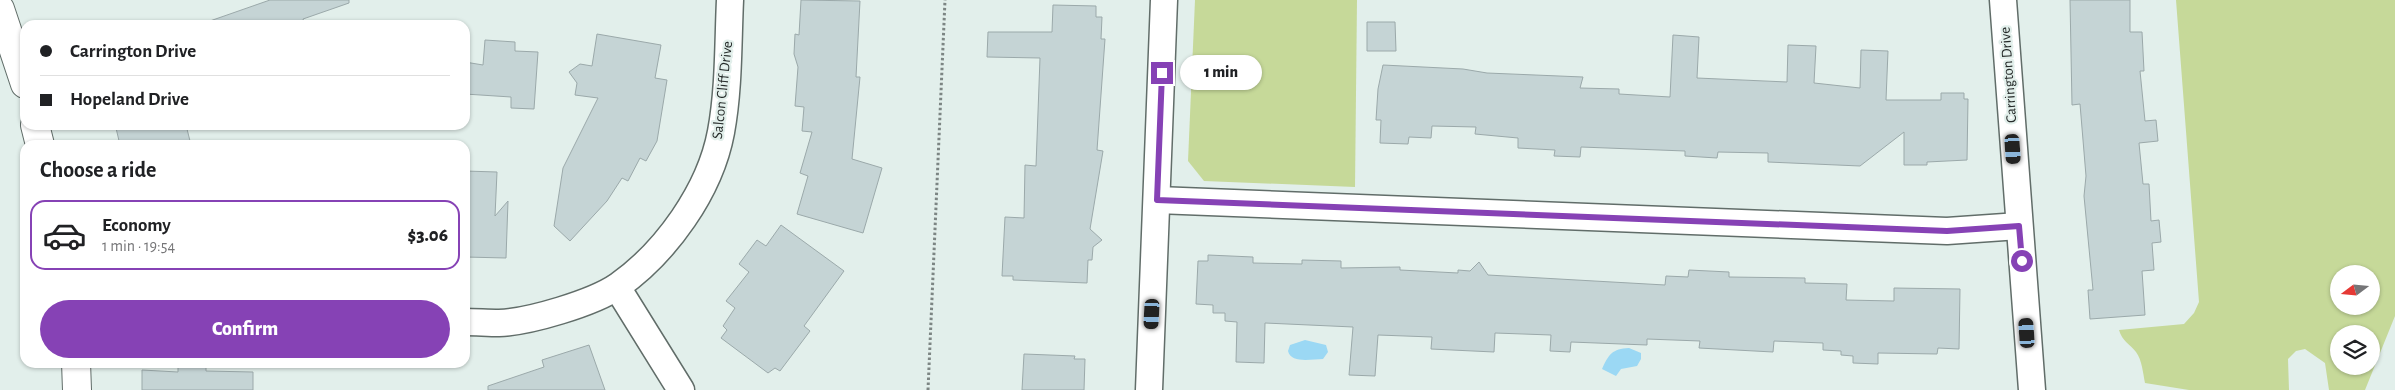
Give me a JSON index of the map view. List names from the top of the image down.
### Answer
{
  "streets": {
    "street": ["Carrington Drive", "Salcon Cliff Drive"]
  },
  "north": "left",
  "page": {
    "banner": ["Carrington Drive", "Hopeland Drive"],
    "bubble": "1 min",
    "heading": "Choose a ride",
    "list": [
      {
        "name": "Economy",
        "note": "1 min · 19:54",
        "value": "$3.06"
      }
    ],
    "buttons": "Confirm"
  }
}
